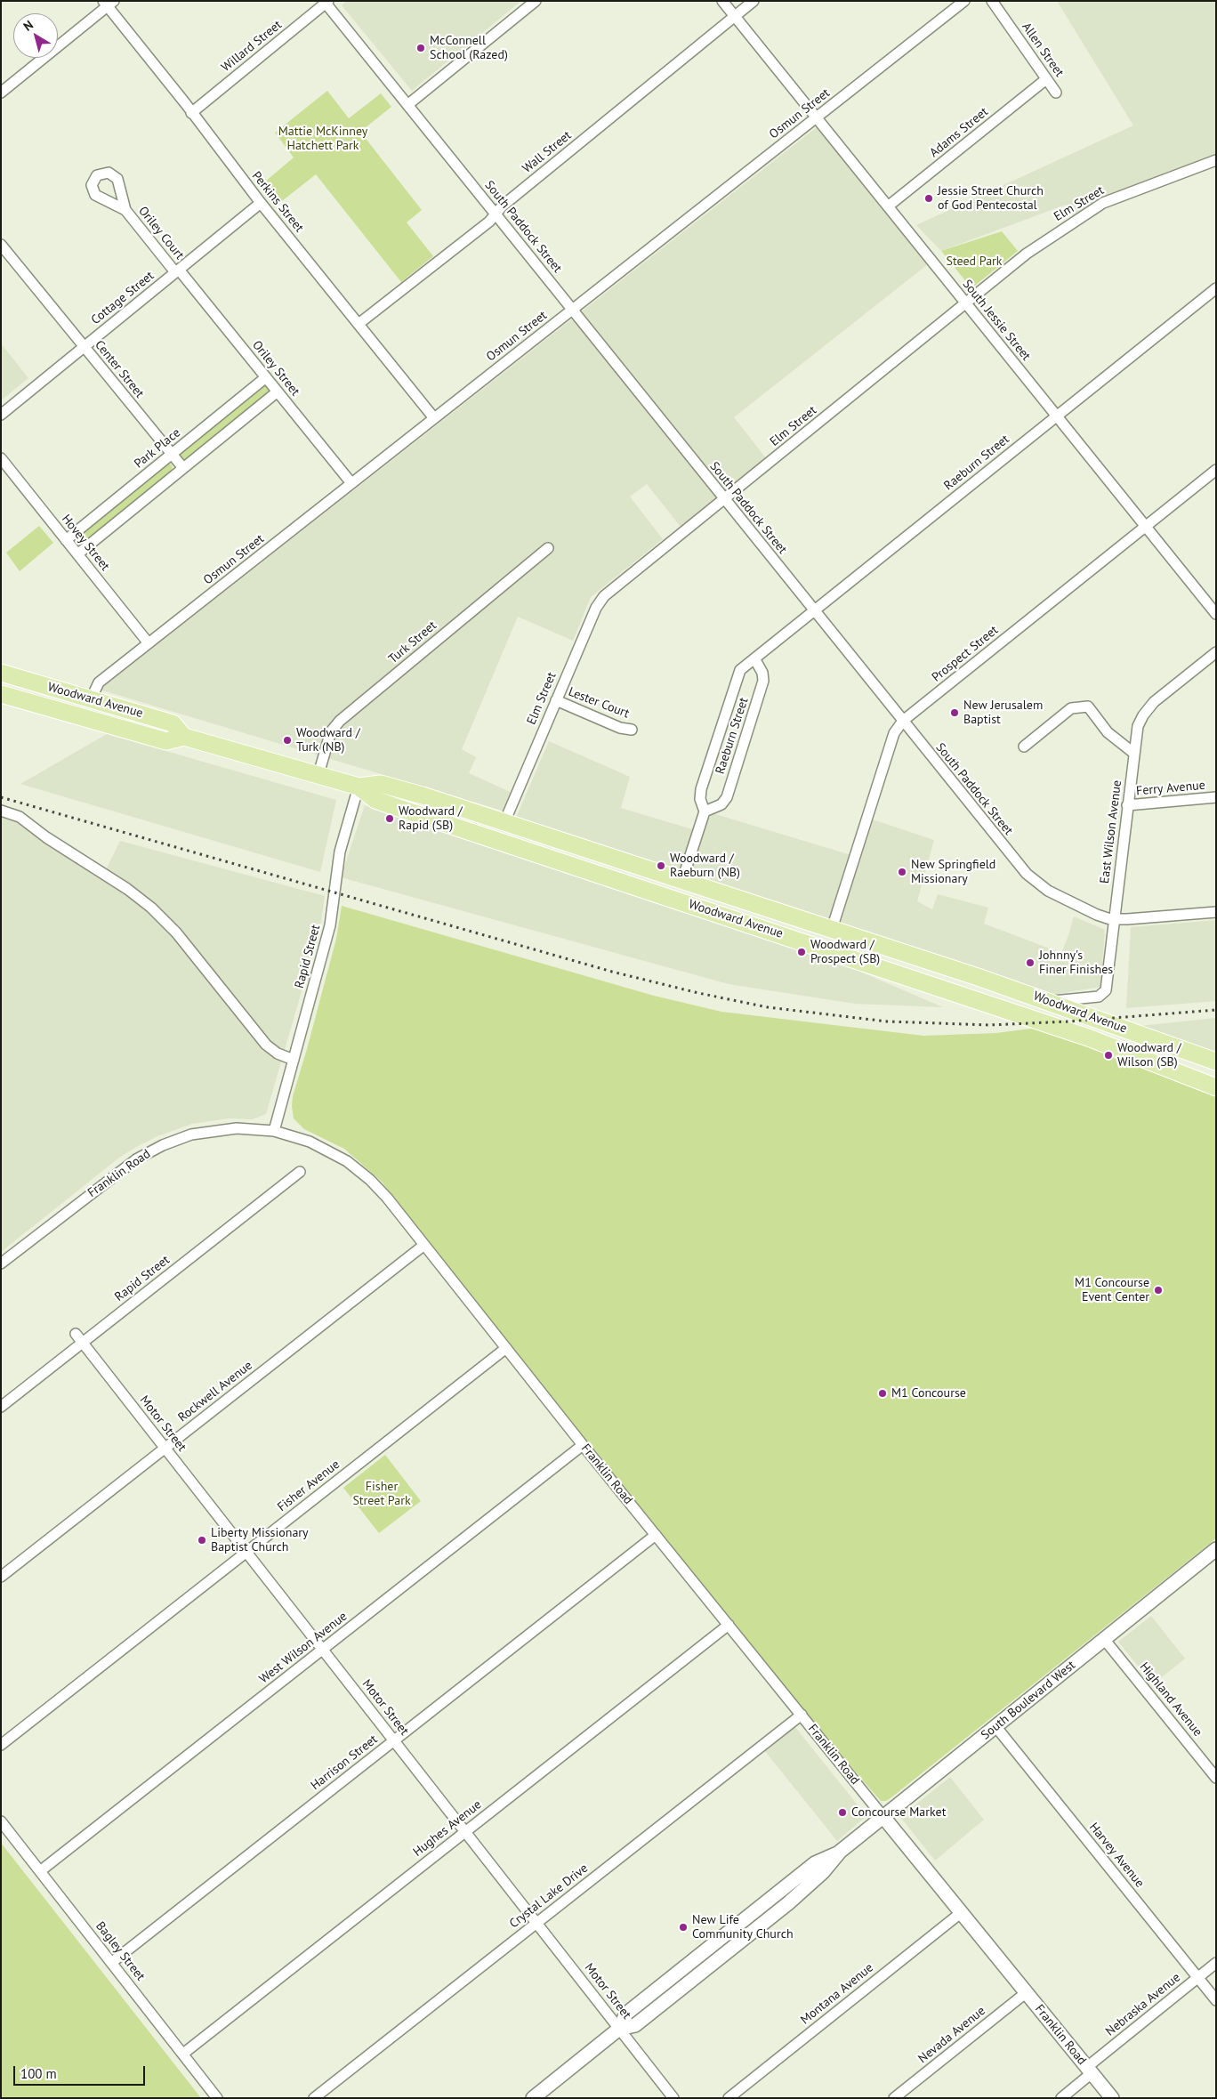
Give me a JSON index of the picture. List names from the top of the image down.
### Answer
{
  "streets": {
    "main road": ["Woodward Avenue"],
    "street": [
      "Willard Street",
      "Allen Street",
      "Osmun Street",
      "Adams Street",
      "Wall Street",
      "Perkins Street",
      "Elm Street",
      "South Paddock Street",
      "Oriley Court",
      "Cottage Street",
      "South Jessie Street",
      "Oriley Street",
      "Center Street",
      "Park Place",
      "Raeburn Street",
      "Hovey Street",
      "Turk Street",
      "Prospect Street",
      "Lester Court",
      "Ferry Avenue",
      "East Wilson Avenue",
      "Rapid Street",
      "Franklin Road",
      "Rockwell Avenue",
      "Motor Street",
      "Fisher Avenue",
      "West Wilson Avenue",
      "Highland Avenue",
      "South Boulevard West",
      "Harrison Street",
      "Hughes Avenue",
      "Harvey Avenue",
      "Crystal Lake Drive",
      "Bagley Street",
      "Montana Avenue",
      "Nebraska Avenue",
      "Nevada Avenue"
    ]
  },
  "crossings": [
    ["Willard Street", "Perkins Street"],
    ["Willard Street", "South Paddock Street"],
    ["Allen Street", "Adams Street"],
    ["Osmun Street", "Perkins Street"],
    ["Osmun Street", "South Paddock Street"],
    ["Osmun Street", "South Jessie Street"],
    ["Osmun Street", "Oriley Street"],
    ["Osmun Street", "Hovey Street"],
    ["Osmun Street", "Woodward Avenue"],
    ["Adams Street", "South Jessie Street"],
    ["Wall Street", "Perkins Street"],
    ["Wall Street", "South Paddock Street"],
    ["Wall Street", "South Jessie Street"],
    ["Perkins Street", "Cottage Street"],
    ["Elm Street", "South Paddock Street"],
    ["Elm Street", "South Jessie Street"],
    ["Elm Street", "Woodward Avenue"],
    ["Elm Street", "Lester Court"],
    ["South Paddock Street", "Raeburn Street"],
    ["South Paddock Street", "Prospect Street"],
    ["South Paddock Street", "East Wilson Avenue"],
    ["Oriley Court", "Cottage Street"],
    ["Oriley Court", "Oriley Street"],
    ["Cottage Street", "Oriley Street"],
    ["Cottage Street", "Center Street"],
    ["South Jessie Street", "Raeburn Street"],
    ["South Jessie Street", "Prospect Street"],
    ["Oriley Street", "Park Place"],
    ["Center Street", "Park Place"],
    ["Park Place", "Hovey Street"],
    ["Raeburn Street", "Woodward Avenue"],
    ["Turk Street", "Woodward Avenue"],
    ["Prospect Street", "Woodward Avenue"],
    ["Woodward Avenue", "East Wilson Avenue"],
    ["Woodward Avenue", "Rapid Street"],
    ["Ferry Avenue", "East Wilson Avenue"],
    ["Rapid Street", "Franklin Road"],
    ["Rapid Street", "Motor Street"],
    ["Franklin Road", "Rockwell Avenue"],
    ["Franklin Road", "Fisher Avenue"],
    ["Franklin Road", "West Wilson Avenue"],
    ["Franklin Road", "South Boulevard West"],
    ["Franklin Road", "Harrison Street"],
    ["Franklin Road", "Hughes Avenue"],
    ["Franklin Road", "Crystal Lake Drive"],
    ["Franklin Road", "Montana Avenue"],
    ["Franklin Road", "Nebraska Avenue"],
    ["Franklin Road", "Nevada Avenue"],
    ["Rockwell Avenue", "Motor Street"],
    ["Motor Street", "Fisher Avenue"],
    ["Motor Street", "West Wilson Avenue"],
    ["Motor Street", "South Boulevard West"],
    ["Motor Street", "Harrison Street"],
    ["Motor Street", "Hughes Avenue"],
    ["Motor Street", "Crystal Lake Drive"],
    ["West Wilson Avenue", "Bagley Street"],
    ["Highland Avenue", "South Boulevard West"],
    ["South Boulevard West", "Harvey Avenue"],
    ["Harrison Street", "Bagley Street"],
    ["Hughes Avenue", "Bagley Street"],
    ["Harvey Avenue", "Nebraska Avenue"]
  ],
  "parks": ["Mattie McKinney Hatchett Park", "Steed Park", "Fisher Street Park"],
  "places": [
    "McConnell School (Razed)",
    "Jessie Street Church of God Pentecostal",
    "New Jerusalem Baptist",
    "Woodward / Turk (NB)",
    "Woodward / Rapid (SB)",
    "Woodward / Raeburn (NB)",
    "New Springfield Missionary",
    "Woodward / Prospect (SB)",
    "Johnny's Finer Finishes",
    "Woodward / Wilson (SB)",
    "M1 Concourse Event Center",
    "M1 Concourse",
    "Liberty Missionary Baptist Church",
    "Concourse Market",
    "New Life Community Church"
  ],
  "scale_bar": "100 m",
  "north": "top left"
}
